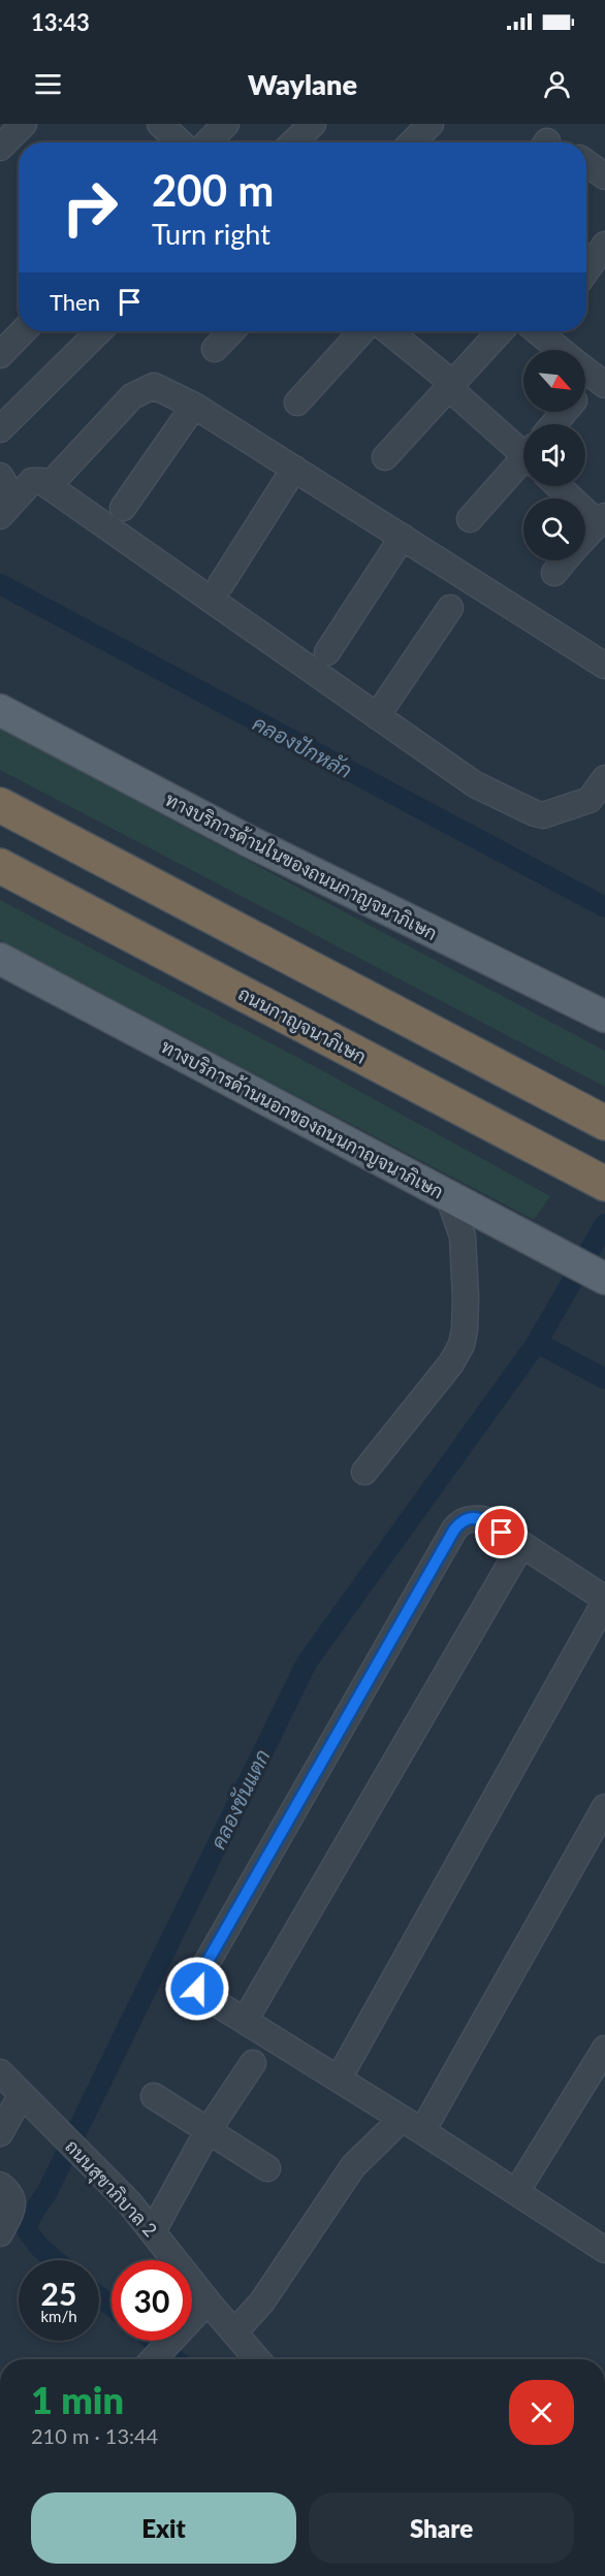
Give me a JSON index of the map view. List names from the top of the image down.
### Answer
{
  "streets": {
    "highway": ["ถนนกาญจนาภิเษก"],
    "main road": ["ทางบริการด้านในของถนนกาญจนาภิเษก", "ทางบริการด้านนอกของถนนกาญจนาภิเษก"],
    "street": ["ถนนสุขาภิบาล 2"]
  },
  "water": ["คลองปักหลัก", "คลองขันแตก"],
  "north": "bottom right",
  "page": {
    "status": "13:43",
    "header": "Waylane",
    "turn": ["200 m", "Turn right"],
    "then": "Then",
    "speed": "25 km/h",
    "limit": "30",
    "heading": ["1 min", "210 m · 13:44"],
    "buttons": ["Exit", "Share"]
  }
}
